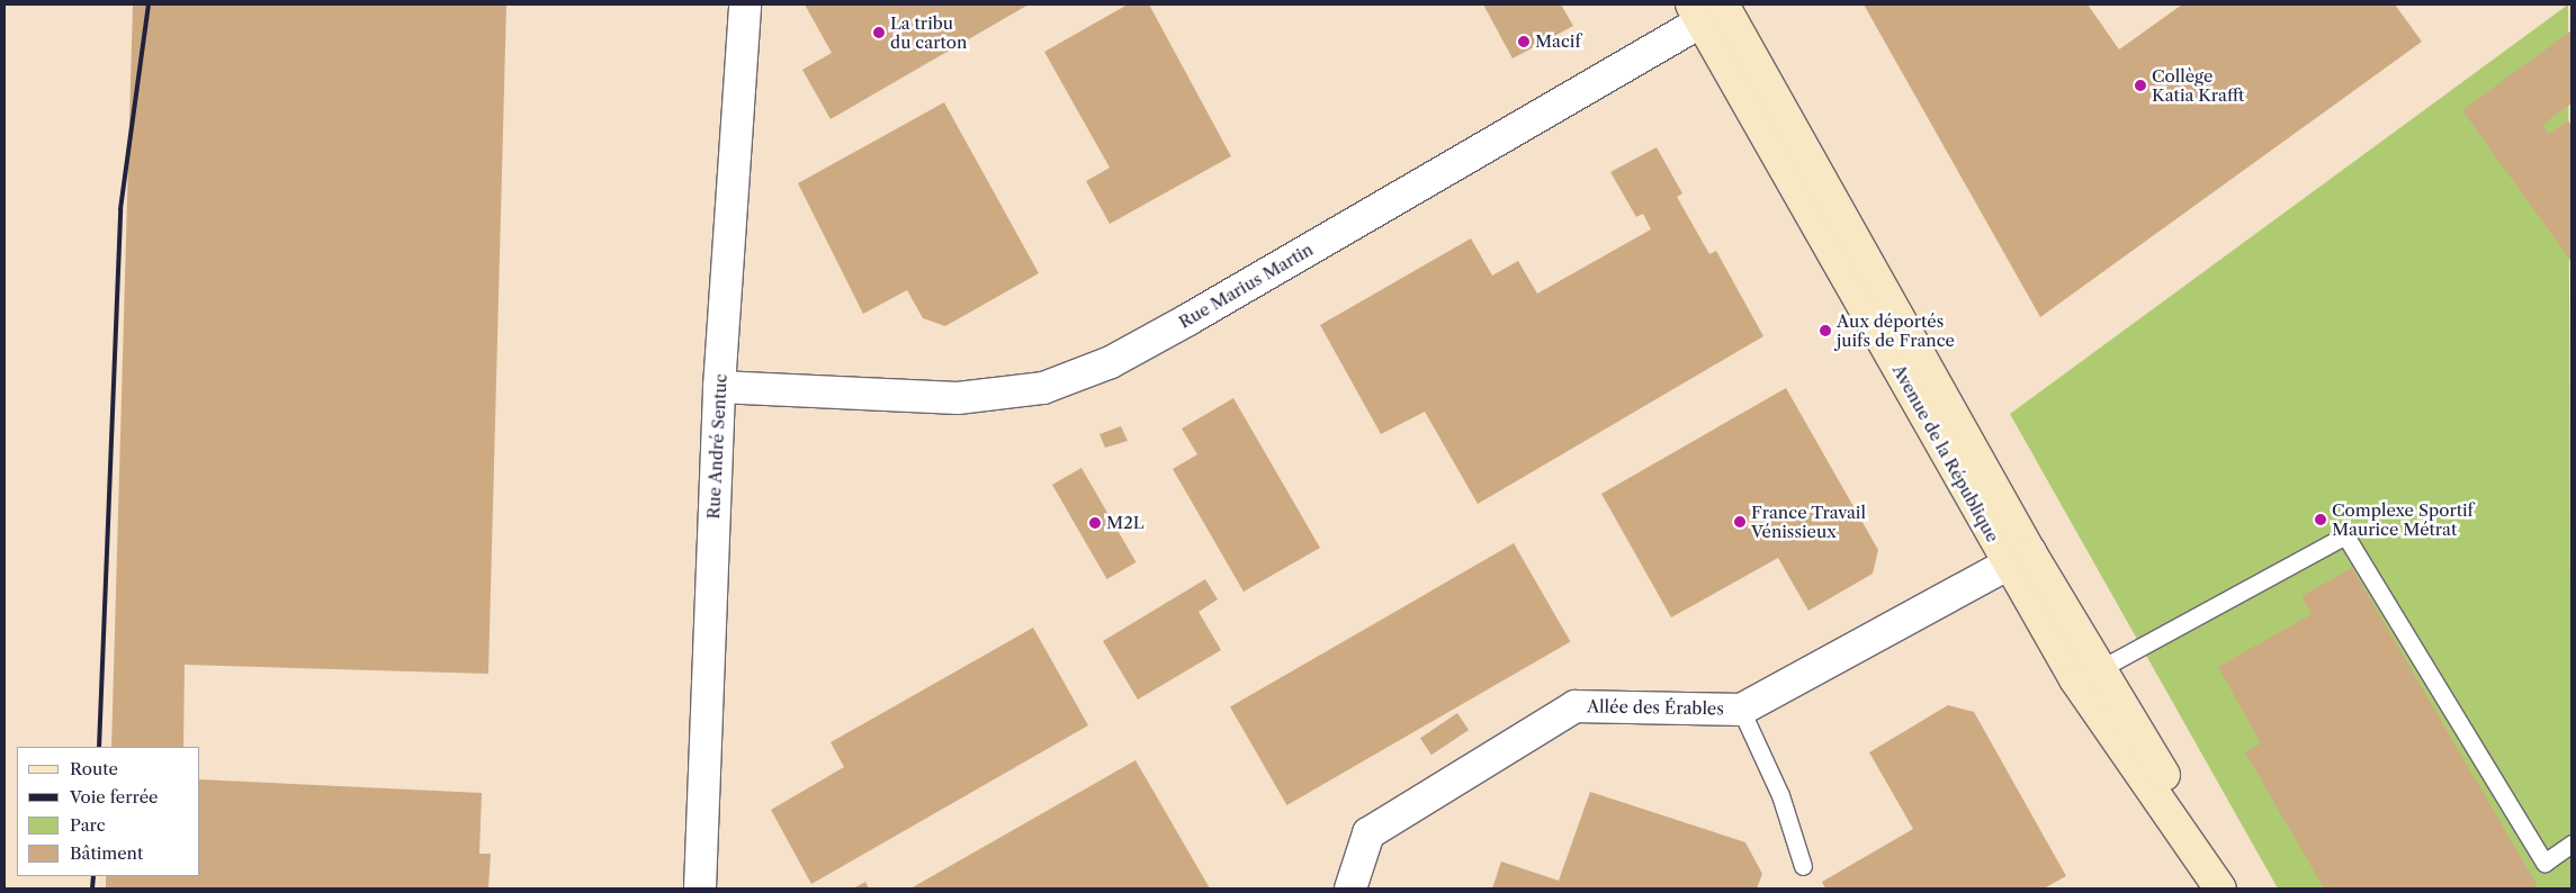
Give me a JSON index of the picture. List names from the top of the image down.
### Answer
{
  "streets": {
    "main road": ["Avenue de la République"],
    "street": ["Rue Marius Martin", "Rue André Sentuc", "Allée des Érables"]
  },
  "crossings": [
    ["Rue Marius Martin", "Rue André Sentuc"],
    ["Rue Marius Martin", "Avenue de la République"],
    ["Avenue de la République", "Allée des Érables"]
  ],
  "places": [
    "La tribu du carton",
    "Macif",
    "Collège Katia Krafft",
    "Aux déportés juifs de France",
    "Complexe Sportif Maurice Métrat",
    "France Travail Vénissieux",
    "M2L"
  ],
  "legend": [
    "Route",
    "Voie ferrée",
    "Parc",
    "Bâtiment"
  ]
}
